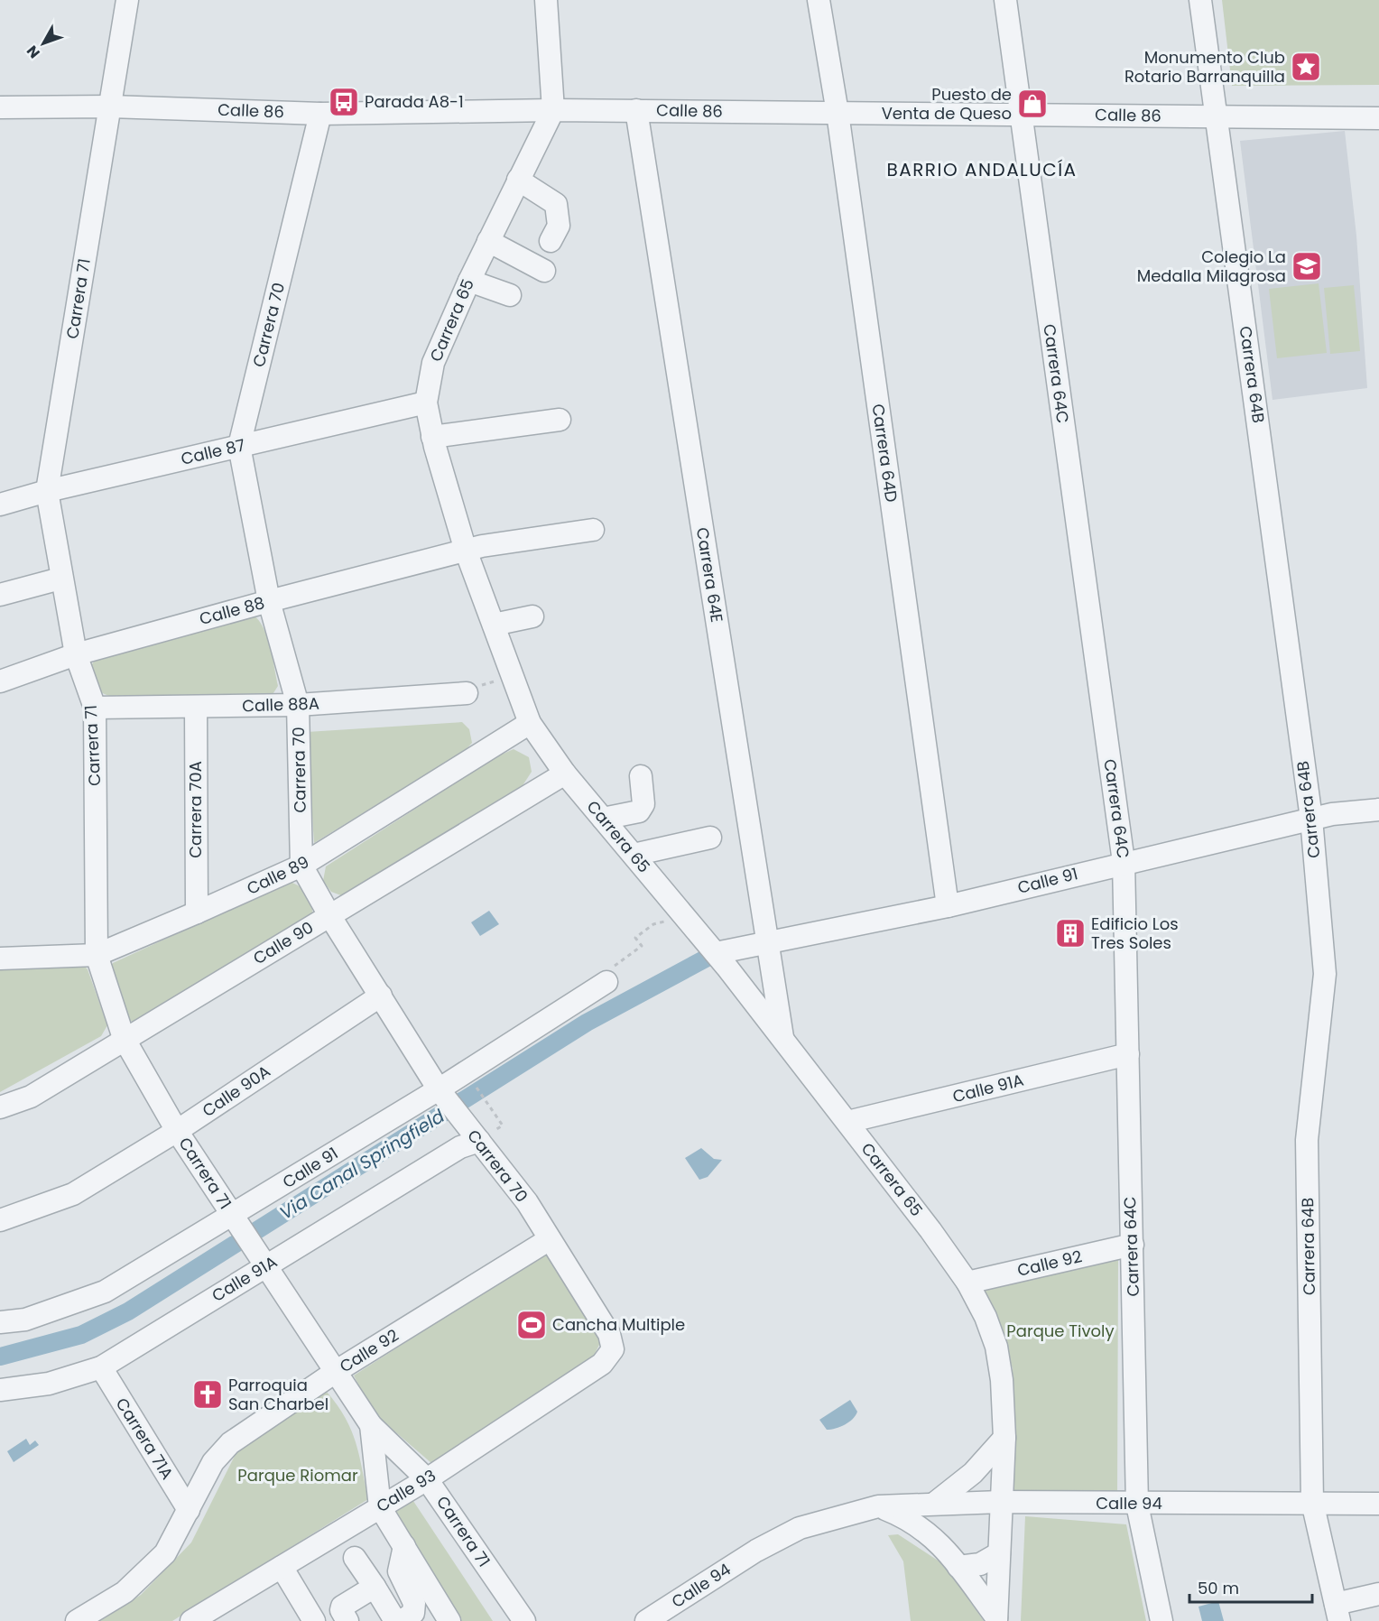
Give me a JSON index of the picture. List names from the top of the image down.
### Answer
{
  "streets": {
    "street": [
      "Calle 86",
      "Carrera 71",
      "Carrera 65",
      "Carrera 70",
      "Carrera 64C",
      "Carrera 64B",
      "Calle 87",
      "Carrera 64D",
      "Carrera 64E",
      "Calle 88",
      "Calle 88A",
      "Carrera 70A",
      "Calle 89",
      "Calle 91",
      "Calle 90",
      "Calle 91A",
      "Calle 90A",
      "Calle 92",
      "Carrera 71A",
      "Calle 93",
      "Calle 94"
    ]
  },
  "crossings": [
    ["Calle 86", "Carrera 71"],
    ["Calle 86", "Carrera 65"],
    ["Calle 86", "Carrera 70"],
    ["Calle 86", "Carrera 64C"],
    ["Calle 86", "Carrera 64B"],
    ["Calle 86", "Carrera 64D"],
    ["Calle 86", "Carrera 64E"],
    ["Carrera 71", "Calle 87"],
    ["Carrera 71", "Calle 88"],
    ["Carrera 71", "Calle 88A"],
    ["Carrera 71", "Calle 89"],
    ["Carrera 71", "Calle 91"],
    ["Carrera 71", "Calle 90"],
    ["Carrera 71", "Calle 91A"],
    ["Carrera 71", "Calle 90A"],
    ["Carrera 71", "Calle 92"],
    ["Carrera 71", "Calle 93"],
    ["Carrera 65", "Calle 87"],
    ["Carrera 65", "Carrera 64E"],
    ["Carrera 65", "Calle 88"],
    ["Carrera 65", "Calle 89"],
    ["Carrera 65", "Calle 91"],
    ["Carrera 65", "Calle 90"],
    ["Carrera 65", "Calle 91A"],
    ["Carrera 65", "Calle 92"],
    ["Carrera 65", "Calle 94"],
    ["Carrera 70", "Calle 87"],
    ["Carrera 70", "Calle 88"],
    ["Carrera 70", "Calle 88A"],
    ["Carrera 70", "Calle 89"],
    ["Carrera 70", "Calle 91"],
    ["Carrera 70", "Calle 90"],
    ["Carrera 70", "Calle 91A"],
    ["Carrera 70", "Calle 90A"],
    ["Carrera 70", "Calle 92"],
    ["Carrera 70", "Calle 93"],
    ["Carrera 64C", "Calle 91"],
    ["Carrera 64C", "Calle 91A"],
    ["Carrera 64C", "Calle 92"],
    ["Carrera 64C", "Calle 94"],
    ["Carrera 64B", "Calle 91"],
    ["Carrera 64B", "Calle 94"],
    ["Carrera 64D", "Calle 91"],
    ["Carrera 64E", "Calle 91"],
    ["Calle 88A", "Carrera 70A"],
    ["Carrera 70A", "Calle 89"],
    ["Calle 91A", "Carrera 71A"],
    ["Calle 92", "Carrera 71A"]
  ],
  "districts": ["BARRIO ANDALUCÍA"],
  "water": ["Via Canal Springfield"],
  "parks": ["Parque Tivoly", "Parque Riomar"],
  "places": {
    "place": ["Monumento Club Rotario Barranquilla"],
    "bus stop": ["Parada A8-1"],
    "shop": ["Puesto de Venta de Queso"],
    "school or university": ["Colegio La Medalla Milagrosa"],
    "building": ["Edificio Los Tres Soles"],
    "sports": ["Cancha Multiple"],
    "church": ["Parroquia San Charbel"]
  },
  "scale_bar": "50 m",
  "north": "bottom left"
}
